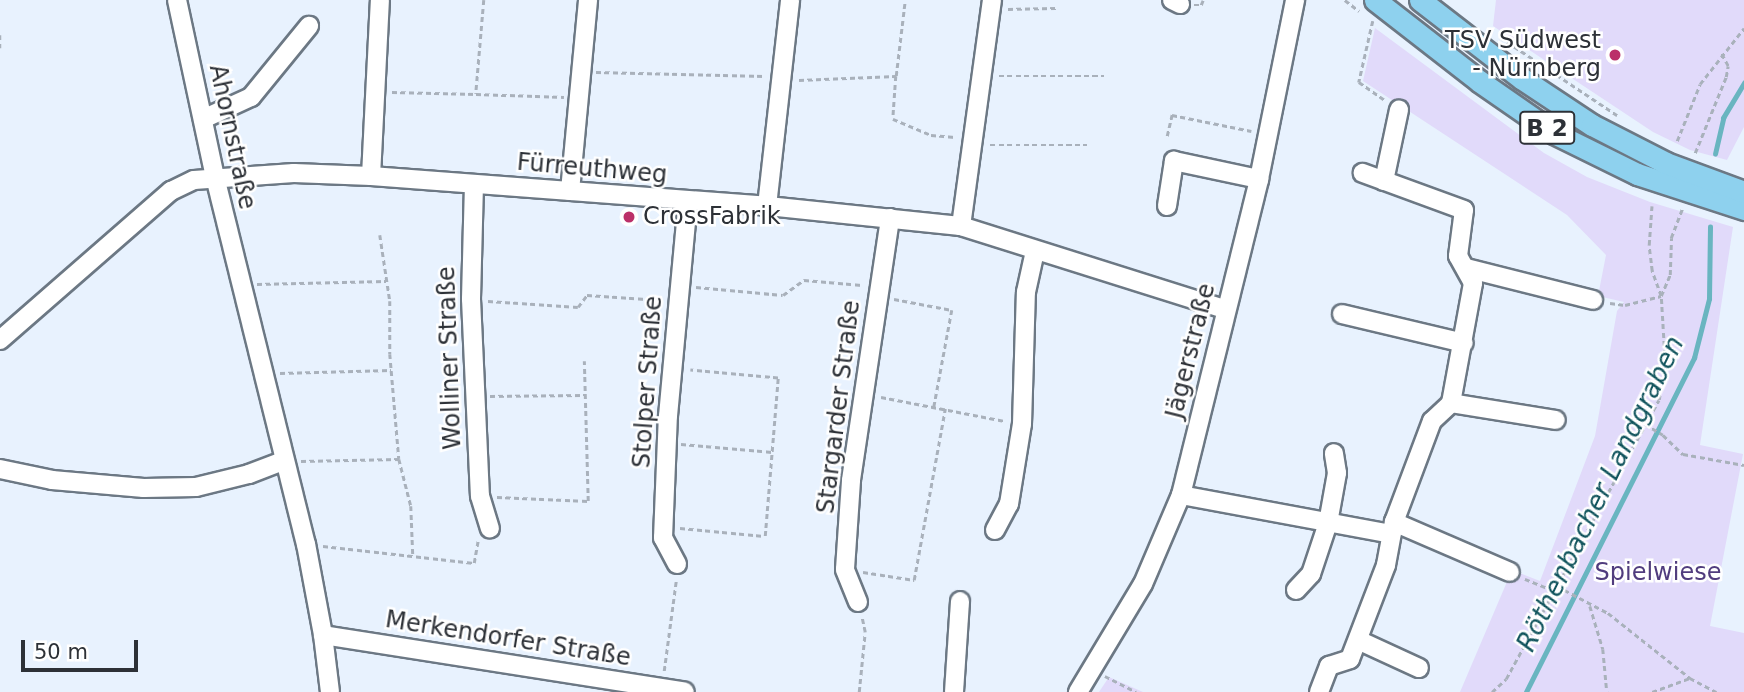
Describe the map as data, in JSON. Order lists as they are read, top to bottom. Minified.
{"streets":{"main road":["B 2"],"street":["Ahornstraße","Fürreuthweg","Jägerstraße","Wolliner Straße","Stolper Straße","Stargarder Straße","Merkendorfer Straße"]},"crossings":[["Ahornstraße","Fürreuthweg"],["Ahornstraße","Merkendorfer Straße"],["Fürreuthweg","Jägerstraße"],["Fürreuthweg","Wolliner Straße"],["Fürreuthweg","Stolper Straße"],["Fürreuthweg","Stargarder Straße"]],"water":["Röthenbacher Landgraben"],"parks":["Spielwiese"],"places":["TSV Südwest - Nürnberg","CrossFabrik"],"scale_bar":"50 m"}
